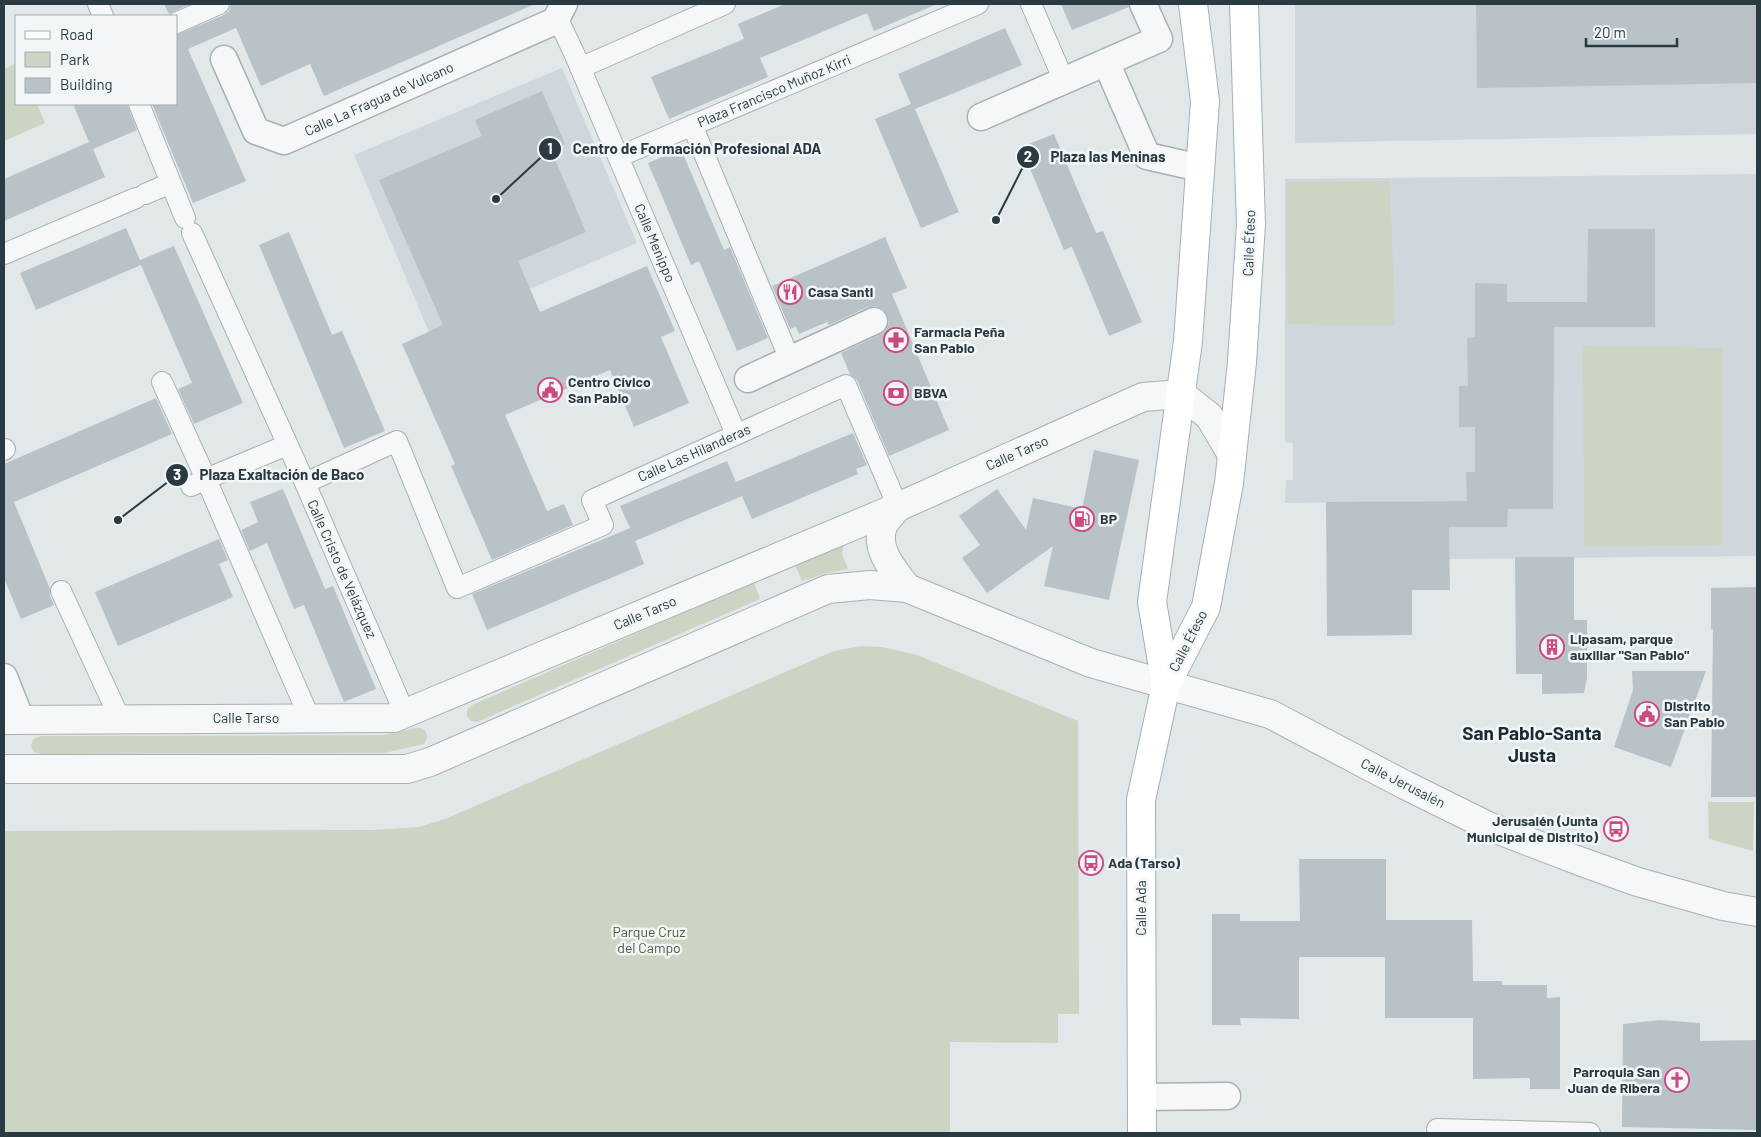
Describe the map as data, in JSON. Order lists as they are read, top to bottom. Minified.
{"streets":{"main road":["Calle Éfeso","Calle Ada"],"street":["Plaza Francisco Muñoz Kirri","Calle La Fragua de Vulcano","Calle Menippo","Calle Las Hilanderas","Calle Tarso","Calle Cristo de Velázquez","Calle Jerusalén"]},"crossings":[["Calle La Fragua de Vulcano","Calle Menippo"],["Calle Menippo","Calle Las Hilanderas"],["Calle Éfeso","Calle Tarso"],["Calle Éfeso","Calle Jerusalén"],["Calle Éfeso","Calle Ada"],["Calle Las Hilanderas","Calle Tarso"],["Calle Las Hilanderas","Calle Cristo de Velázquez"],["Calle Tarso","Calle Cristo de Velázquez"],["Calle Jerusalén","Calle Ada"]],"districts":["San Pablo-Santa Justa"],"parks":["Parque Cruz del Campo"],"places":{"other":["Centro de Formación Profesional ADA","Plaza las Meninas","Plaza Exaltación de Baco"],"restaurant":["Casa Santi"],"pharmacy":["Farmacia Peña San Pablo"],"public building":["Centro Cívico San Pablo","Distrito San Pablo"],"bank":["BBVA"],"fuel station":["BP"],"building":["Lipasam, parque auxiliar \"San Pablo\""],"bus stop":["Jerusalén (Junta Municipal de Distrito)","Ada (Tarso)"],"church":["Parroquia San Juan de Ribera"]},"legend":["Road","Park","Building"],"scale_bar":"20 m"}
